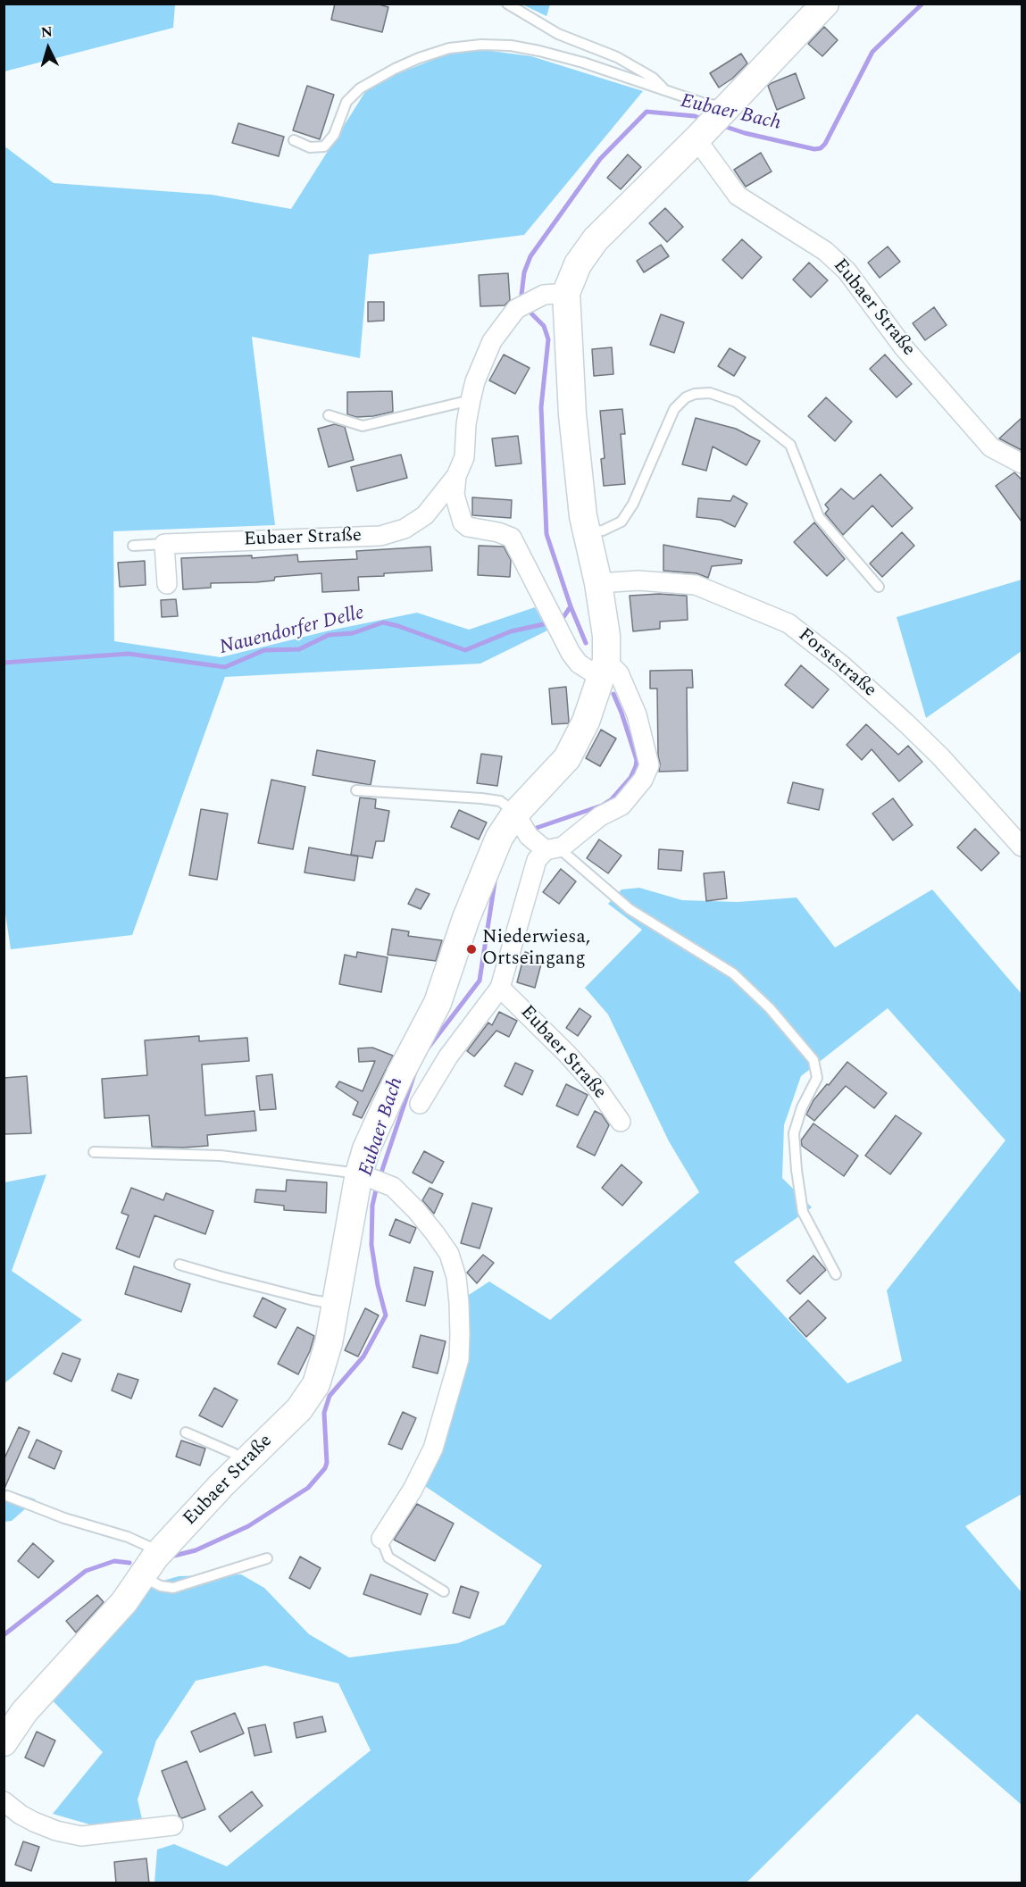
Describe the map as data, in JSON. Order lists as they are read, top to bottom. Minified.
{"streets":{"street":["Eubaer Straße","Forststraße"]},"crossings":[["Eubaer Straße","Forststraße"]],"water":["Eubaer Bach","Nauendorfer Delle"],"places":["Niederwiesa, Ortseingang"],"north":"top"}
